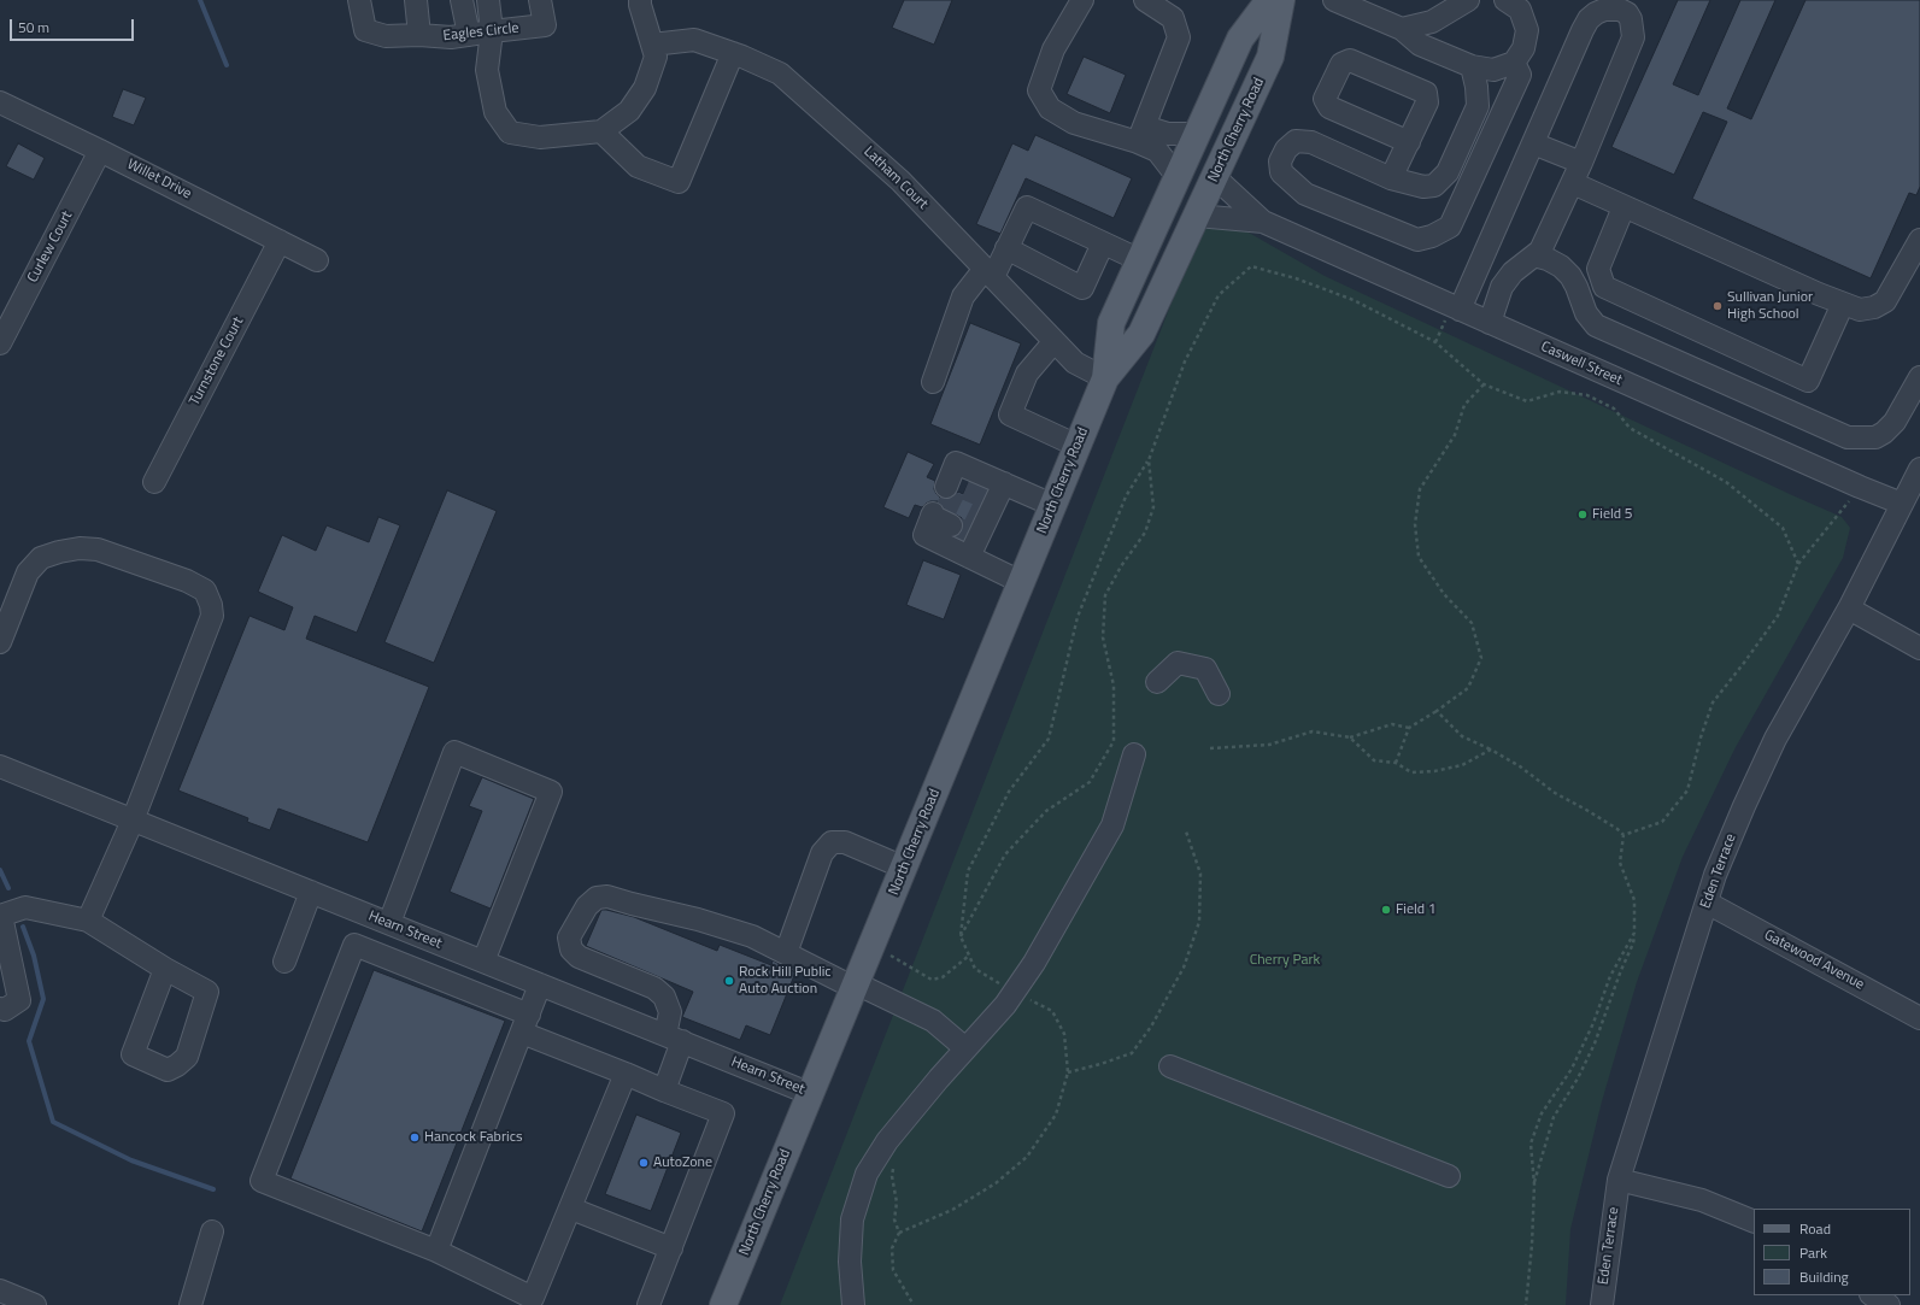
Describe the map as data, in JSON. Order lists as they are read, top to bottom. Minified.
{"streets":{"main road":["North Cherry Road"],"street":["Eagles Circle","Latham Court","Willet Drive","Curlew Court","Turnstone Court","Caswell Street","Eden Terrace","Hearn Street","Gatewood Avenue"]},"crossings":[["North Cherry Road","Latham Court"],["North Cherry Road","Caswell Street"],["North Cherry Road","Hearn Street"],["Willet Drive","Curlew Court"],["Willet Drive","Turnstone Court"],["Caswell Street","Eden Terrace"],["Eden Terrace","Gatewood Avenue"]],"parks":["Cherry Park"],"places":["Sullivan Junior High School","Field 5","Field 1","Rock Hill Public Auto Auction","Hancock Fabrics","AutoZone"],"legend":["Road","Park","Building"],"scale_bar":"50 m"}
